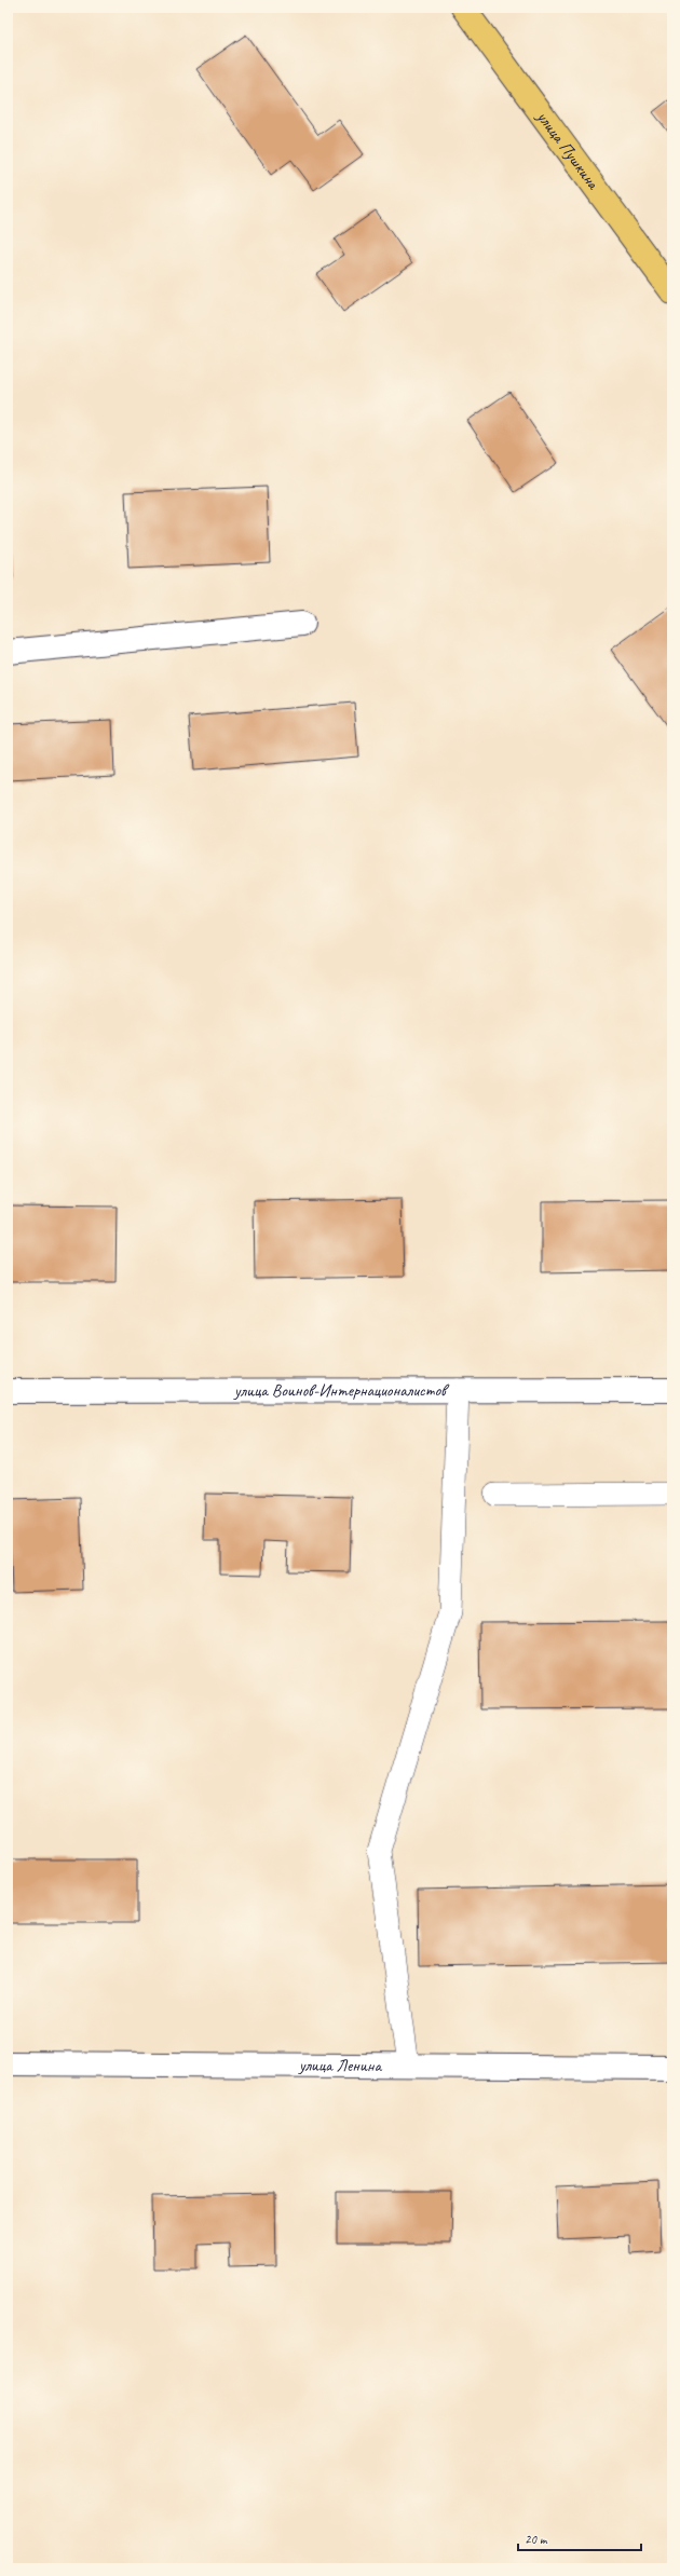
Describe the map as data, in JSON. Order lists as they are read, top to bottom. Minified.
{"streets":{"main road":["улица Пушкина"],"street":["улица Воинов-Интернационалистов","улица Ленина"]},"scale_bar":"20 m"}
